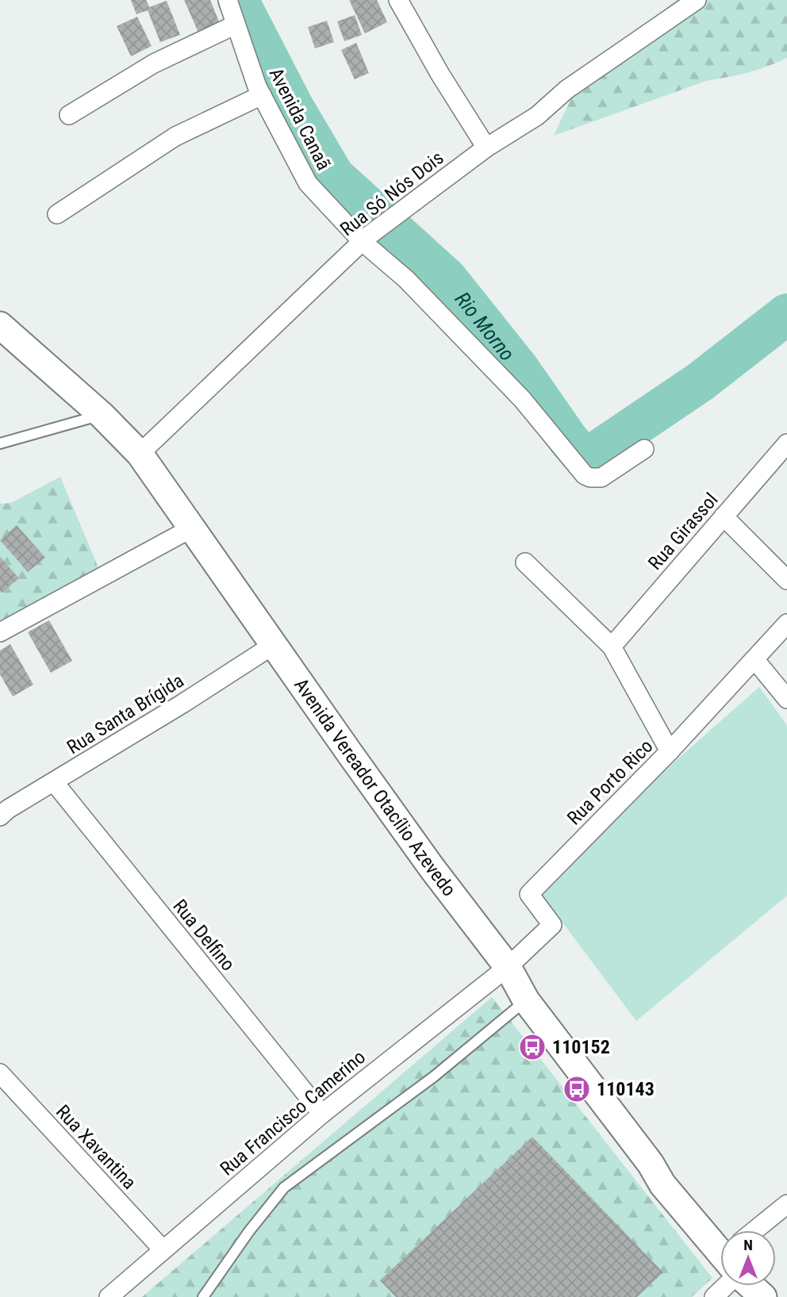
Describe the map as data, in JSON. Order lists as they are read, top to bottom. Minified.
{"streets":{"main road":["Avenida Vereador Otacílio Azevedo"],"street":["Avenida Canaã","Rua Só Nós Dois","Rua Girassol","Rua Santa Brígida","Rua Porto Rico","Rua Delfino","Rua Francisco Camerino","Rua Xavantina"]},"crossings":[["Avenida Canaã","Rua Só Nós Dois"],["Rua Só Nós Dois","Avenida Vereador Otacílio Azevedo"],["Rua Santa Brígida","Avenida Vereador Otacílio Azevedo"],["Rua Santa Brígida","Rua Delfino"],["Rua Porto Rico","Avenida Vereador Otacílio Azevedo"],["Rua Porto Rico","Rua Francisco Camerino"],["Avenida Vereador Otacílio Azevedo","Rua Francisco Camerino"],["Rua Delfino","Rua Francisco Camerino"],["Rua Francisco Camerino","Rua Xavantina"]],"water":["Rio Morno"],"places":{"bus stop":["110152","110143"]},"north":"top"}
